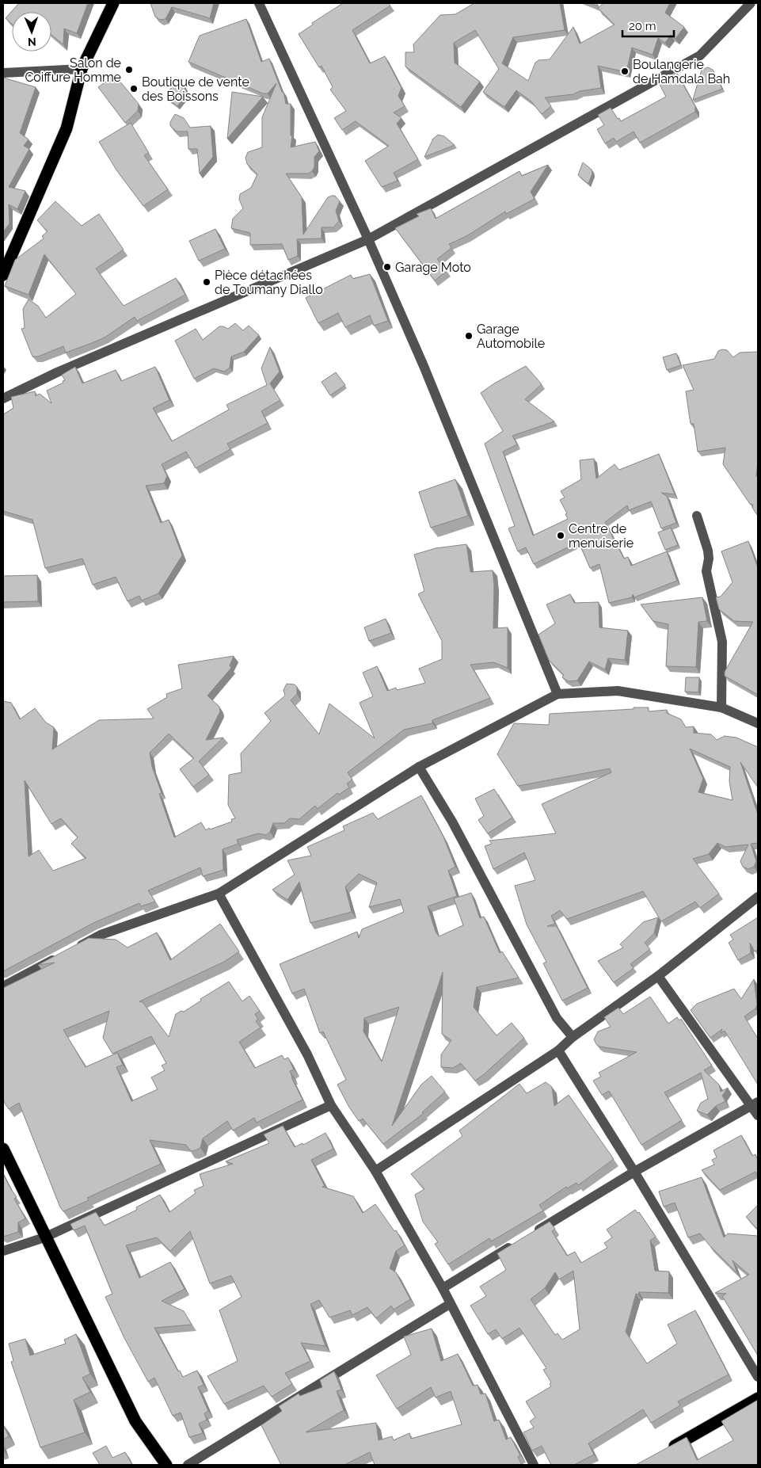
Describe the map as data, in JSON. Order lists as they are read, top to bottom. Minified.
{"places":["Salon de Coiffure Homme","Boulangerie de Hamdala Bah","Boutique de vente des Boissons","Garage Moto","Pièce détachées de Toumany Diallo","Garage Automobile","Centre de menuiserie"],"scale_bar":"20 m","north":"bottom"}
